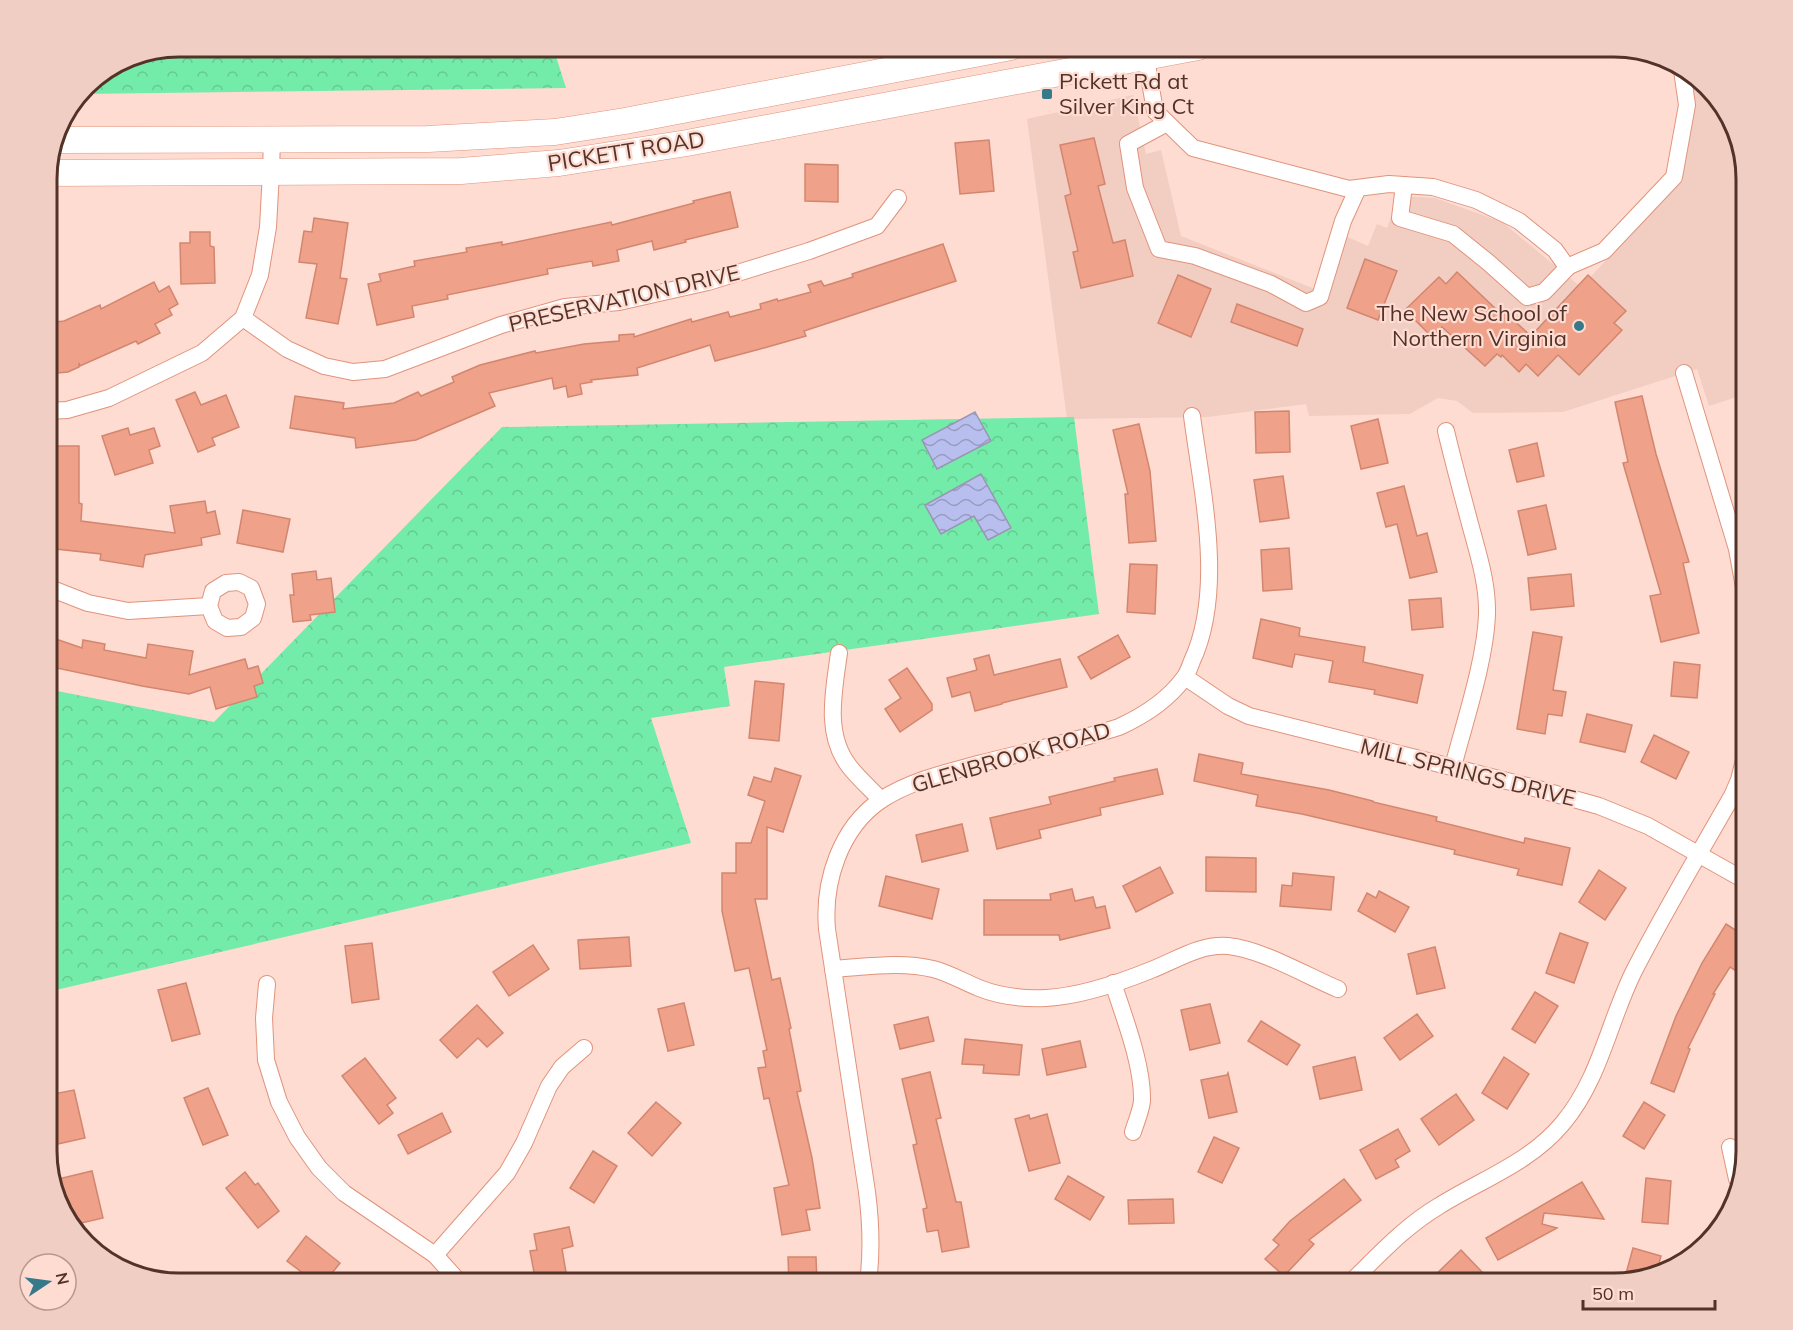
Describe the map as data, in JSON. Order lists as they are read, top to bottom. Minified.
{"streets":{"main road":["PICKETT ROAD"],"street":["PRESERVATION DRIVE","GLENBROOK ROAD","MILL SPRINGS DRIVE"]},"crossings":[["GLENBROOK ROAD","MILL SPRINGS DRIVE"]],"places":{"transit":["Pickett Rd at Silver King Ct"],"other":["The New School of Northern Virginia"]},"scale_bar":"50 m","north":"right"}
